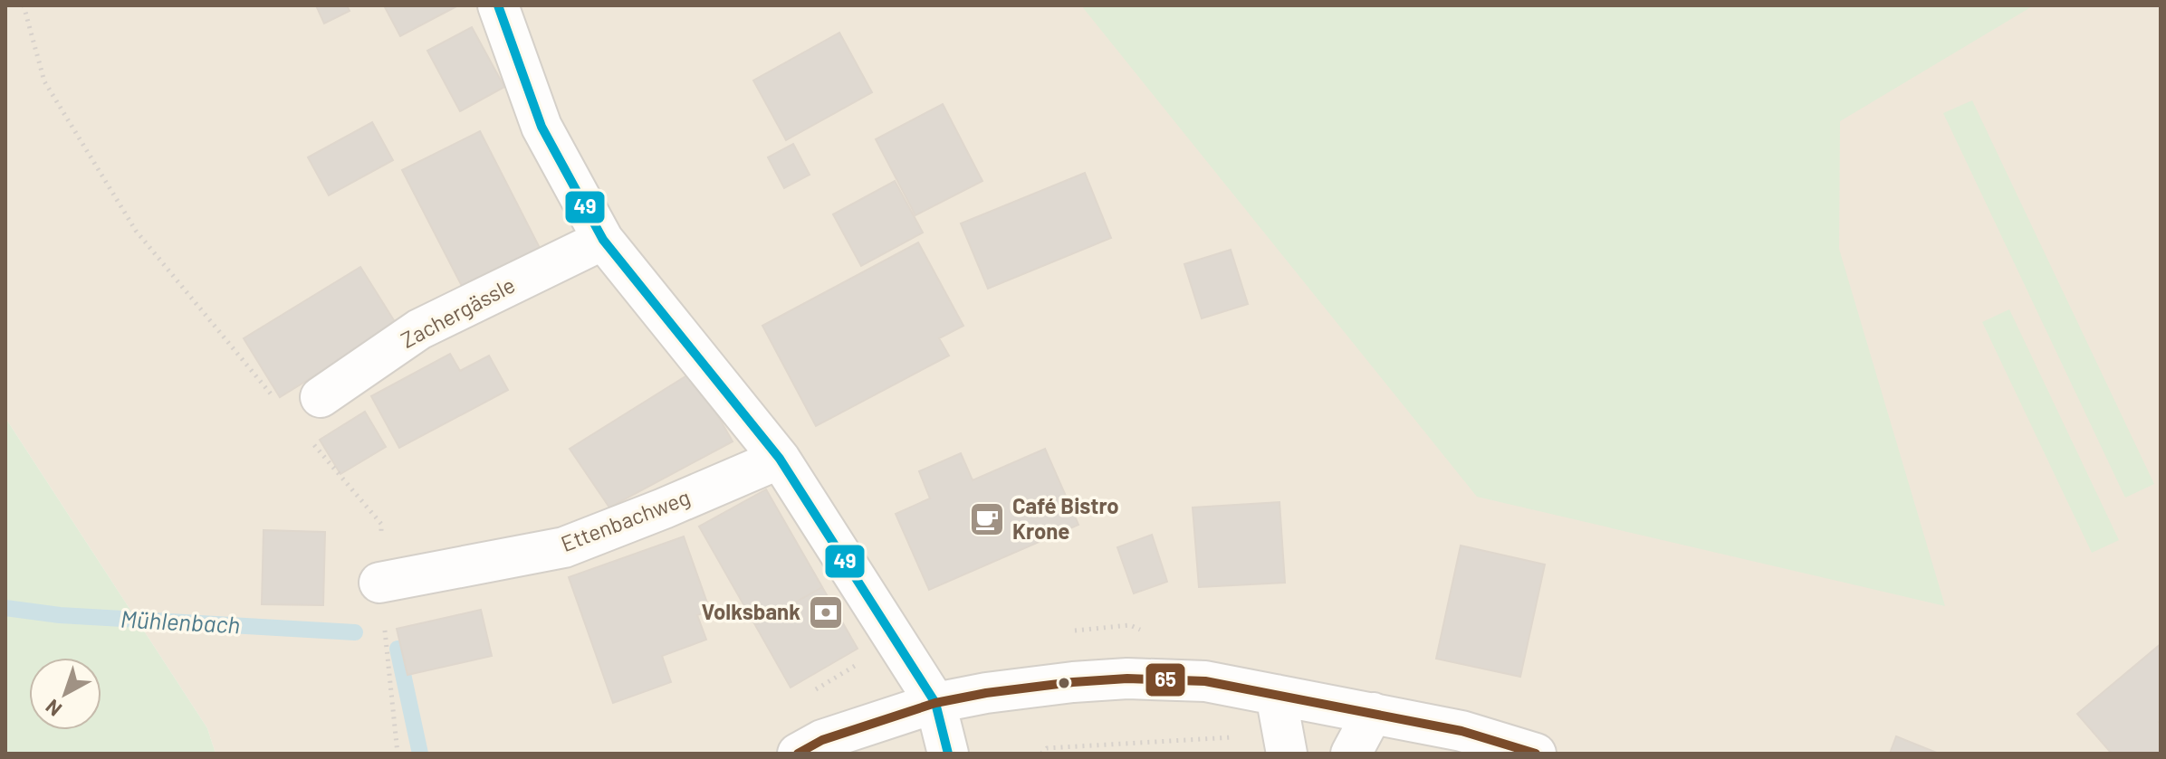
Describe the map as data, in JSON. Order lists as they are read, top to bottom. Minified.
{"streets":{"street":["Zachergässle","Ettenbachweg"]},"water":["Mühlenbach"],"places":{"cafe":["Café Bistro Krone"],"bank":["Volksbank"]},"lines":["transit line 49","transit line 65"],"north":"bottom left"}
